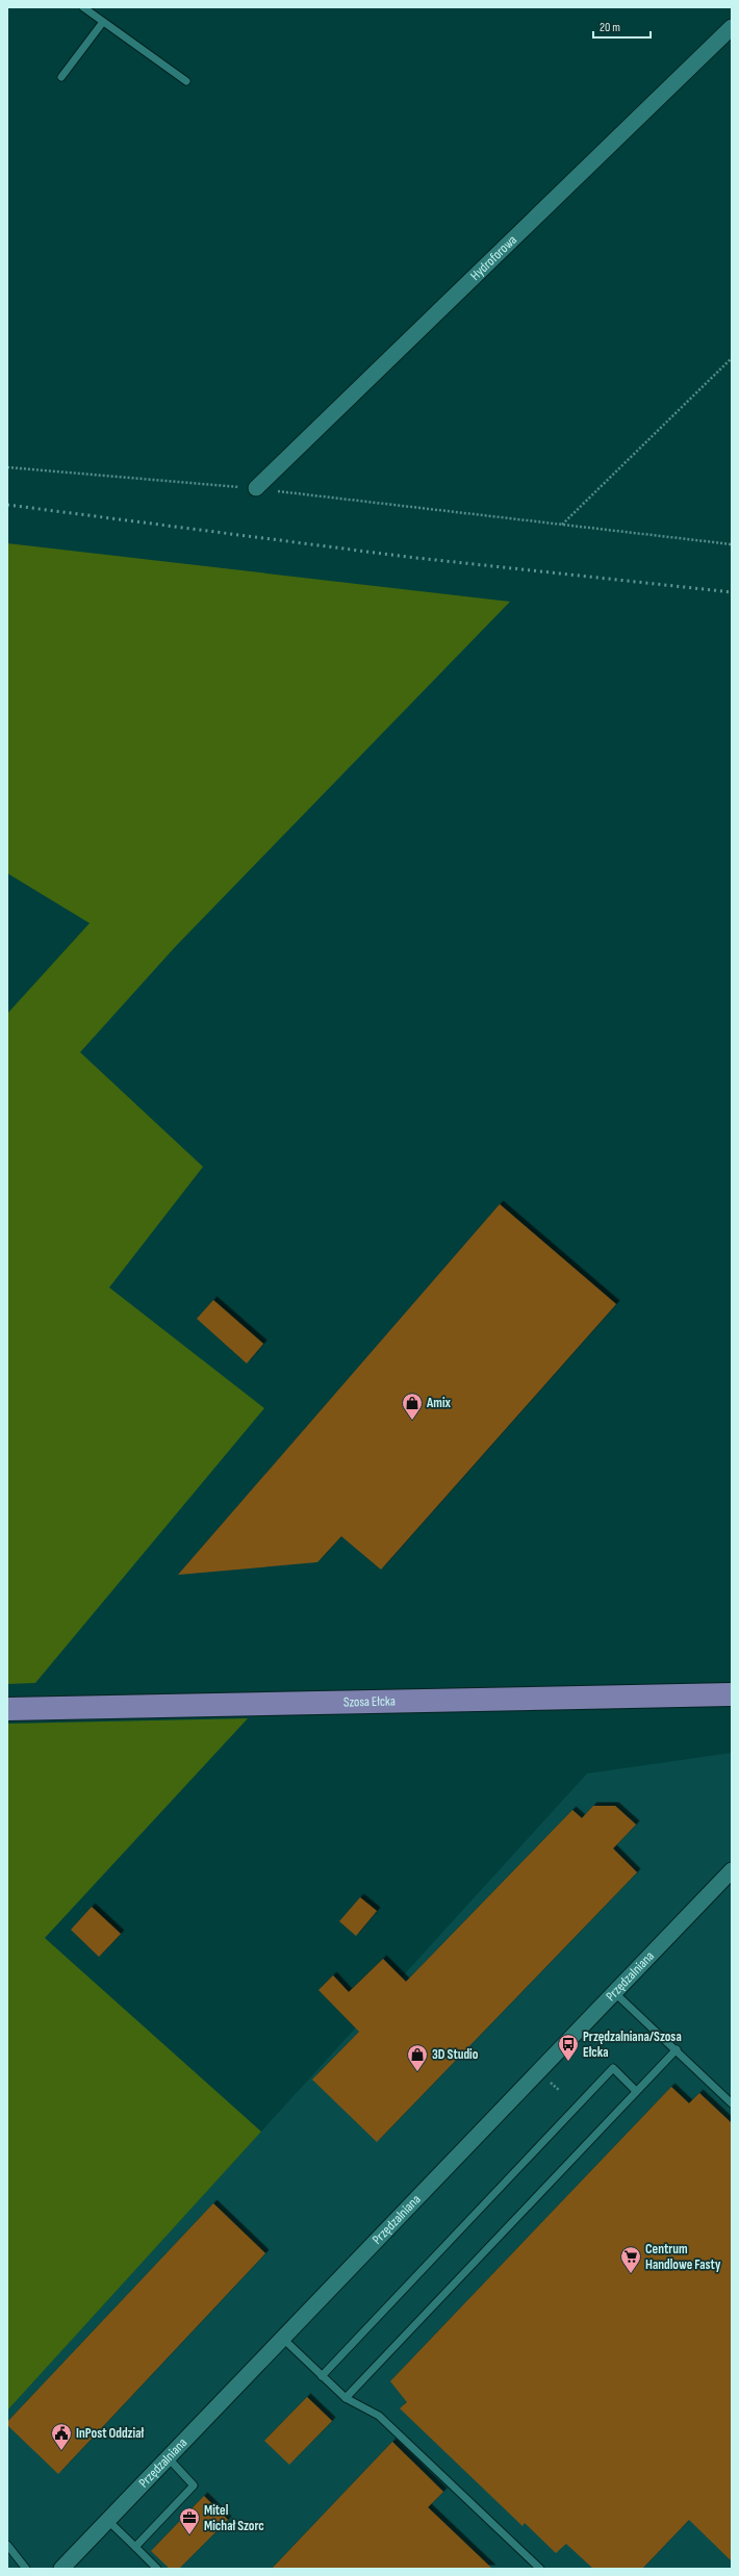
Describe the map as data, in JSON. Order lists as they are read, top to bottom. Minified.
{"streets":{"main road":["Szosa Ełcka"],"street":["Hydroforowa","Przędzalniana"]},"places":{"shop":["Amix","3D Studio"],"bus stop":["Przędzalniana/Szosa Ełcka"],"supermarket":["Centrum Handlowe Fasty"],"public building":["InPost Oddział"],"office":["Mitel Michał Szorc"]},"scale_bar":"20 m"}
